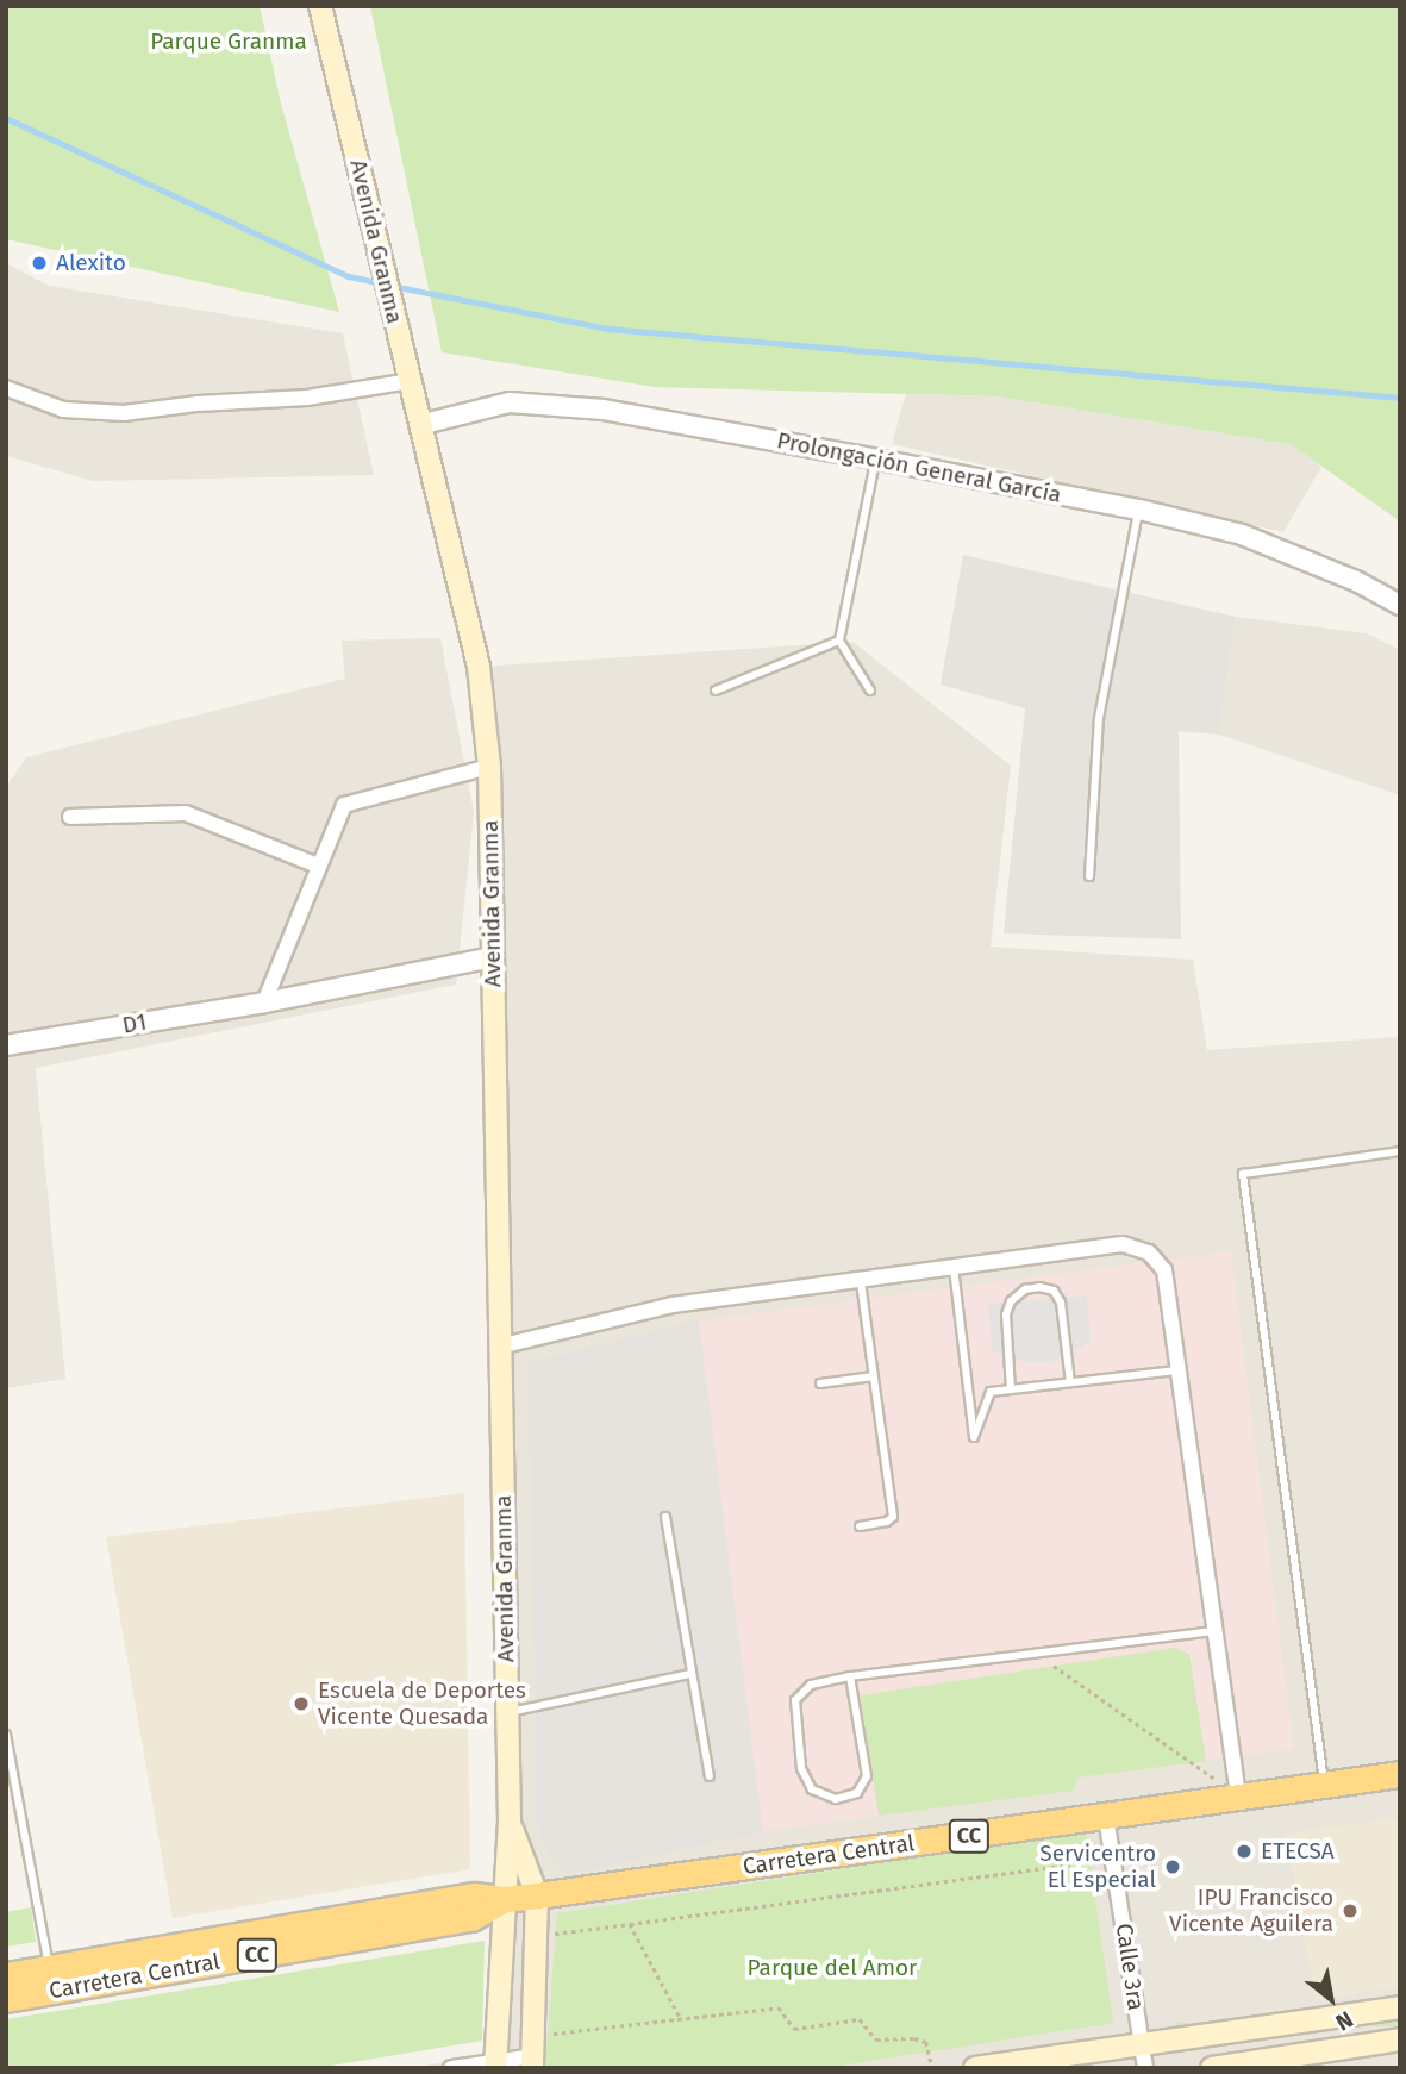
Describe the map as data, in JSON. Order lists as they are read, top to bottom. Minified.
{"streets":{"highway":["CC","Carretera Central"],"main road":["Avenida Granma"],"street":["Prolongación General García","D1","Calle 3ra"]},"crossings":[["Avenida Granma","Prolongación General García"],["Avenida Granma","D1"],["Avenida Granma","Carretera Central"],["Carretera Central","Calle 3ra"]],"parks":["Parque Granma","Parque del Amor"],"places":["Alexito","Escuela de Deportes Vicente Quesada","ETECSA","Servicentro El Especial","IPU Francisco Vicente Aguilera"],"north":"bottom right"}
